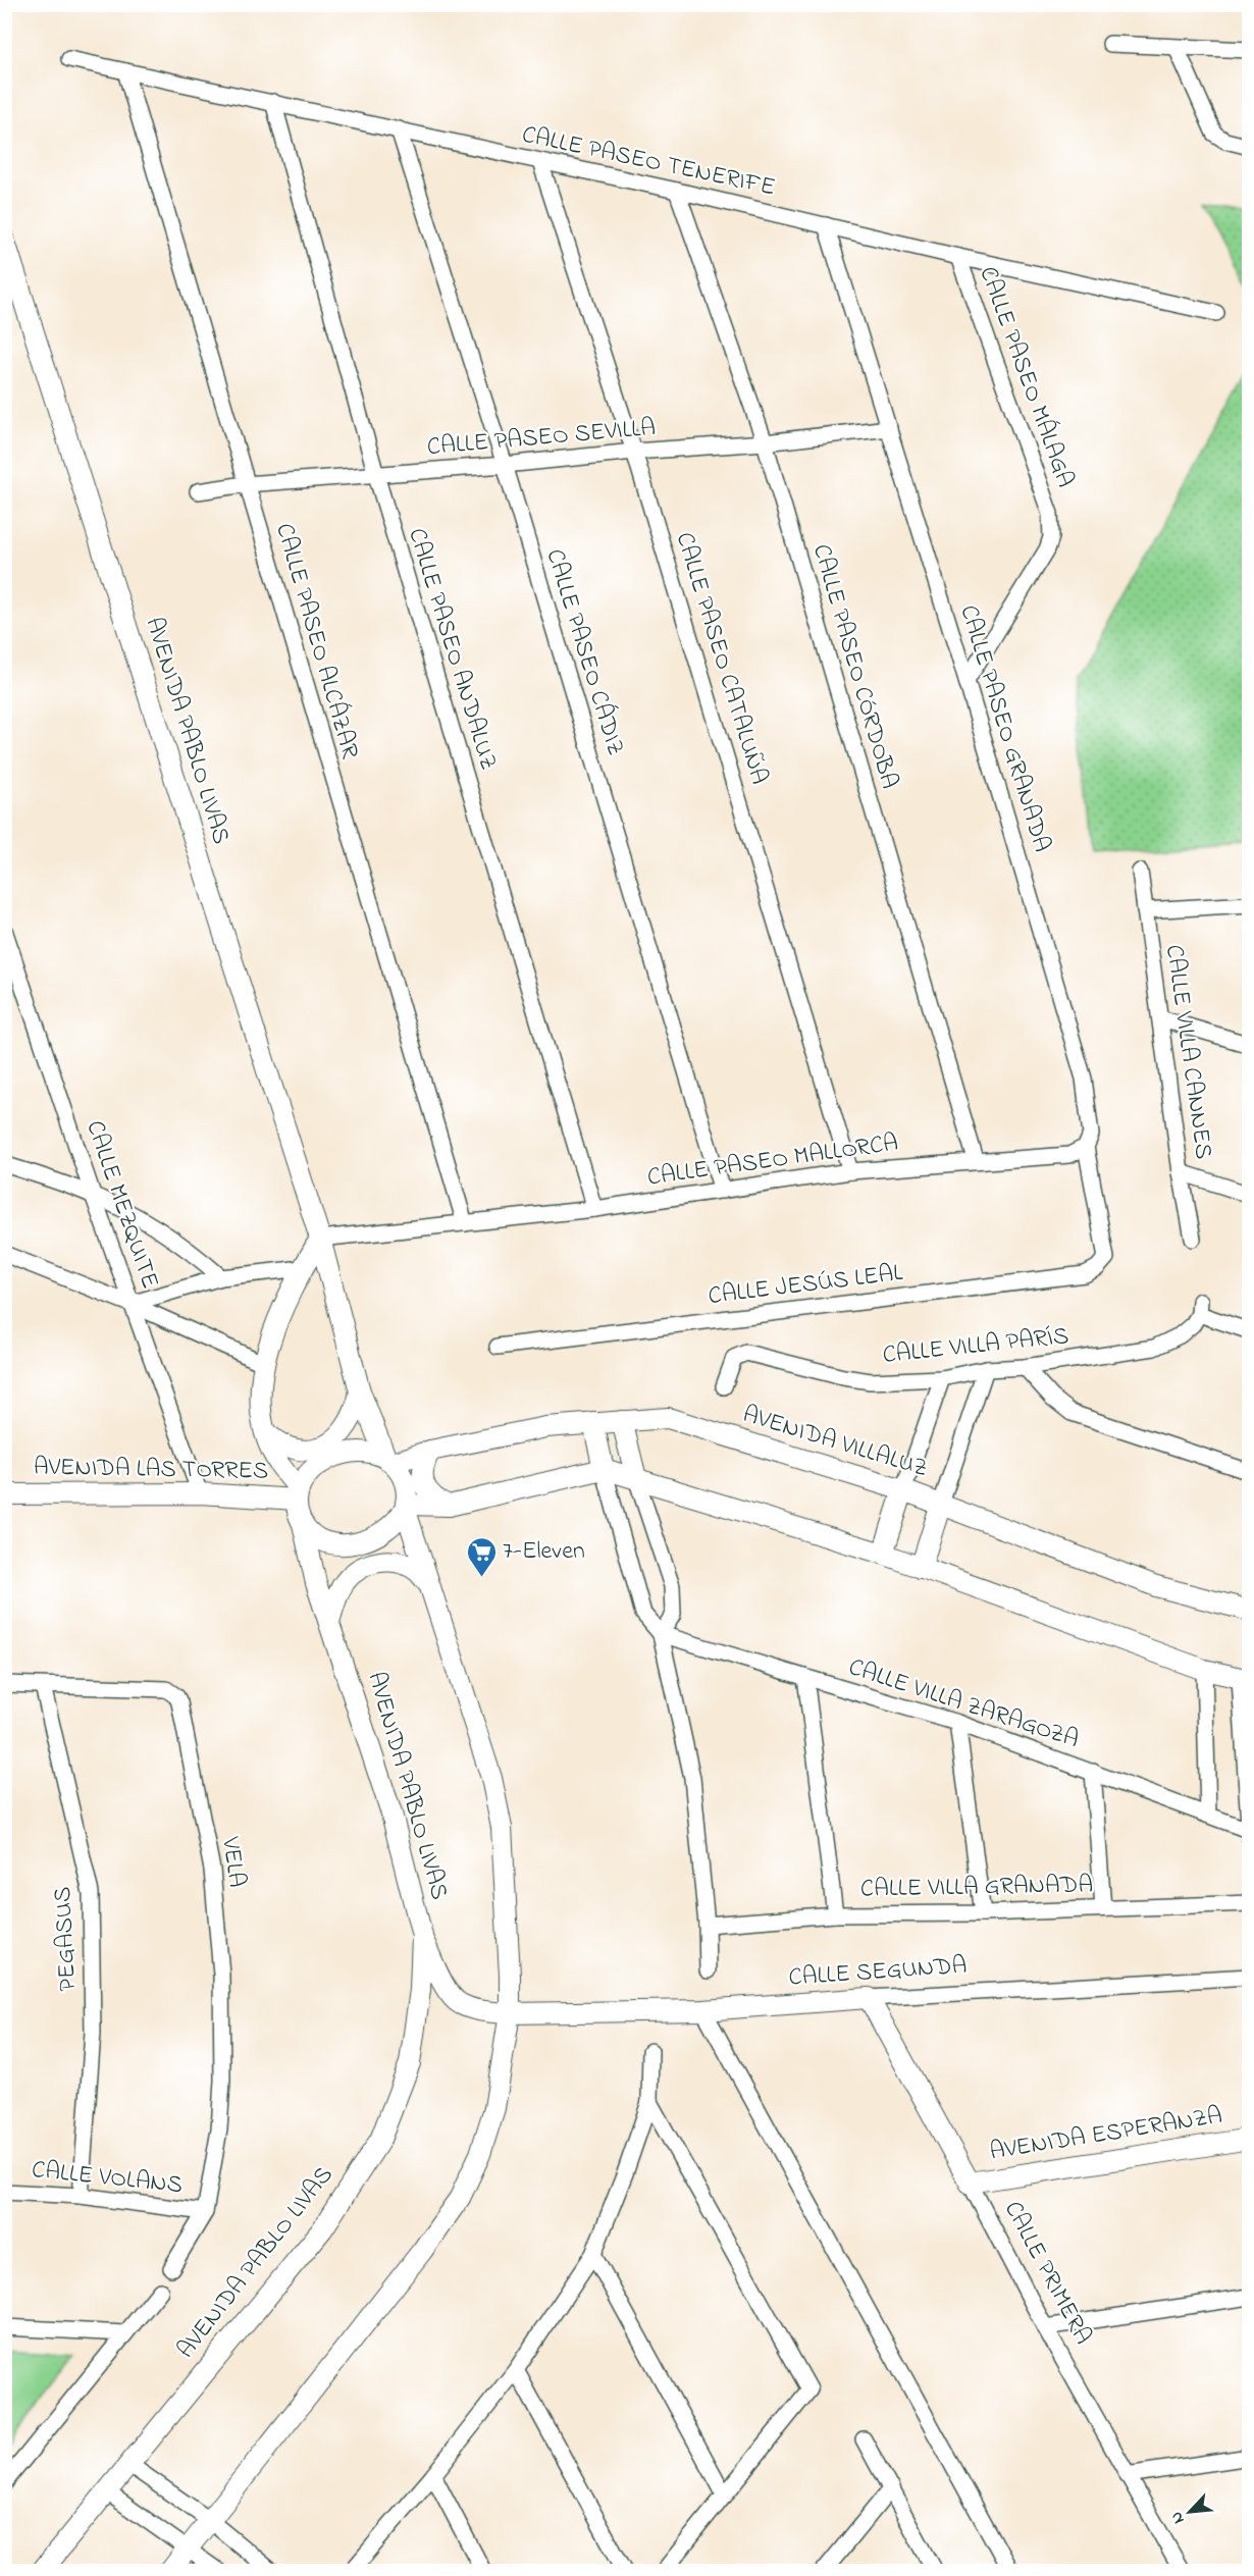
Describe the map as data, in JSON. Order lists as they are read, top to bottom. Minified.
{"streets":{"street":["CALLE PASEO TENERIFE","CALLE PASEO MÁLAGA","CALLE PASEO SEVILLA","CALLE PASEO ALCÁZAR","CALLE PASEO ANDALUZ","CALLE PASEO CÁDIZ","CALLE PASEO CATALUÑA","CALLE PASEO CÓRDOBA","CALLE PASEO GRANADA","AVENIDA PABLO LIVAS","CALLE VILLA CANNES","CALLE PASEO MALLORCA","CALLE MEZQUITE","CALLE JESÚS LEAL","CALLE VILLA PARÍS","AVENIDA VILLALUZ","AVENIDA LAS TORRES","CALLE VILLA ZARAGOZA","VELA","CALLE VILLA GRANADA","PEGASUS","CALLE SEGUNDA","AVENIDA ESPERANZA","CALLE VOLANS","CALLE PRIMERA"]},"crossings":[["CALLE PASEO TENERIFE","CALLE PASEO MÁLAGA"],["CALLE PASEO TENERIFE","CALLE PASEO ALCÁZAR"],["CALLE PASEO TENERIFE","CALLE PASEO ANDALUZ"],["CALLE PASEO TENERIFE","CALLE PASEO CÁDIZ"],["CALLE PASEO TENERIFE","CALLE PASEO CATALUÑA"],["CALLE PASEO TENERIFE","CALLE PASEO CÓRDOBA"],["CALLE PASEO TENERIFE","CALLE PASEO GRANADA"],["CALLE PASEO MÁLAGA","CALLE PASEO GRANADA"],["CALLE PASEO SEVILLA","CALLE PASEO ALCÁZAR"],["CALLE PASEO SEVILLA","CALLE PASEO ANDALUZ"],["CALLE PASEO SEVILLA","CALLE PASEO CÁDIZ"],["CALLE PASEO SEVILLA","CALLE PASEO CATALUÑA"],["CALLE PASEO SEVILLA","CALLE PASEO CÓRDOBA"],["CALLE PASEO SEVILLA","CALLE PASEO GRANADA"],["CALLE PASEO ALCÁZAR","CALLE PASEO MALLORCA"],["CALLE PASEO ANDALUZ","CALLE PASEO MALLORCA"],["CALLE PASEO CÁDIZ","CALLE PASEO MALLORCA"],["CALLE PASEO CATALUÑA","CALLE PASEO MALLORCA"],["CALLE PASEO CÓRDOBA","CALLE PASEO MALLORCA"],["CALLE PASEO GRANADA","CALLE PASEO MALLORCA"],["CALLE PASEO GRANADA","CALLE JESÚS LEAL"],["AVENIDA PABLO LIVAS","CALLE PASEO MALLORCA"],["AVENIDA PABLO LIVAS","AVENIDA VILLALUZ"],["AVENIDA PABLO LIVAS","AVENIDA LAS TORRES"],["AVENIDA PABLO LIVAS","CALLE SEGUNDA"],["CALLE MEZQUITE","AVENIDA LAS TORRES"],["AVENIDA VILLALUZ","AVENIDA LAS TORRES"],["VELA","PEGASUS"],["VELA","CALLE VOLANS"],["PEGASUS","CALLE VOLANS"],["CALLE SEGUNDA","CALLE PRIMERA"],["AVENIDA ESPERANZA","CALLE PRIMERA"]],"places":{"supermarket":["7-Eleven"]},"north":"bottom left"}
